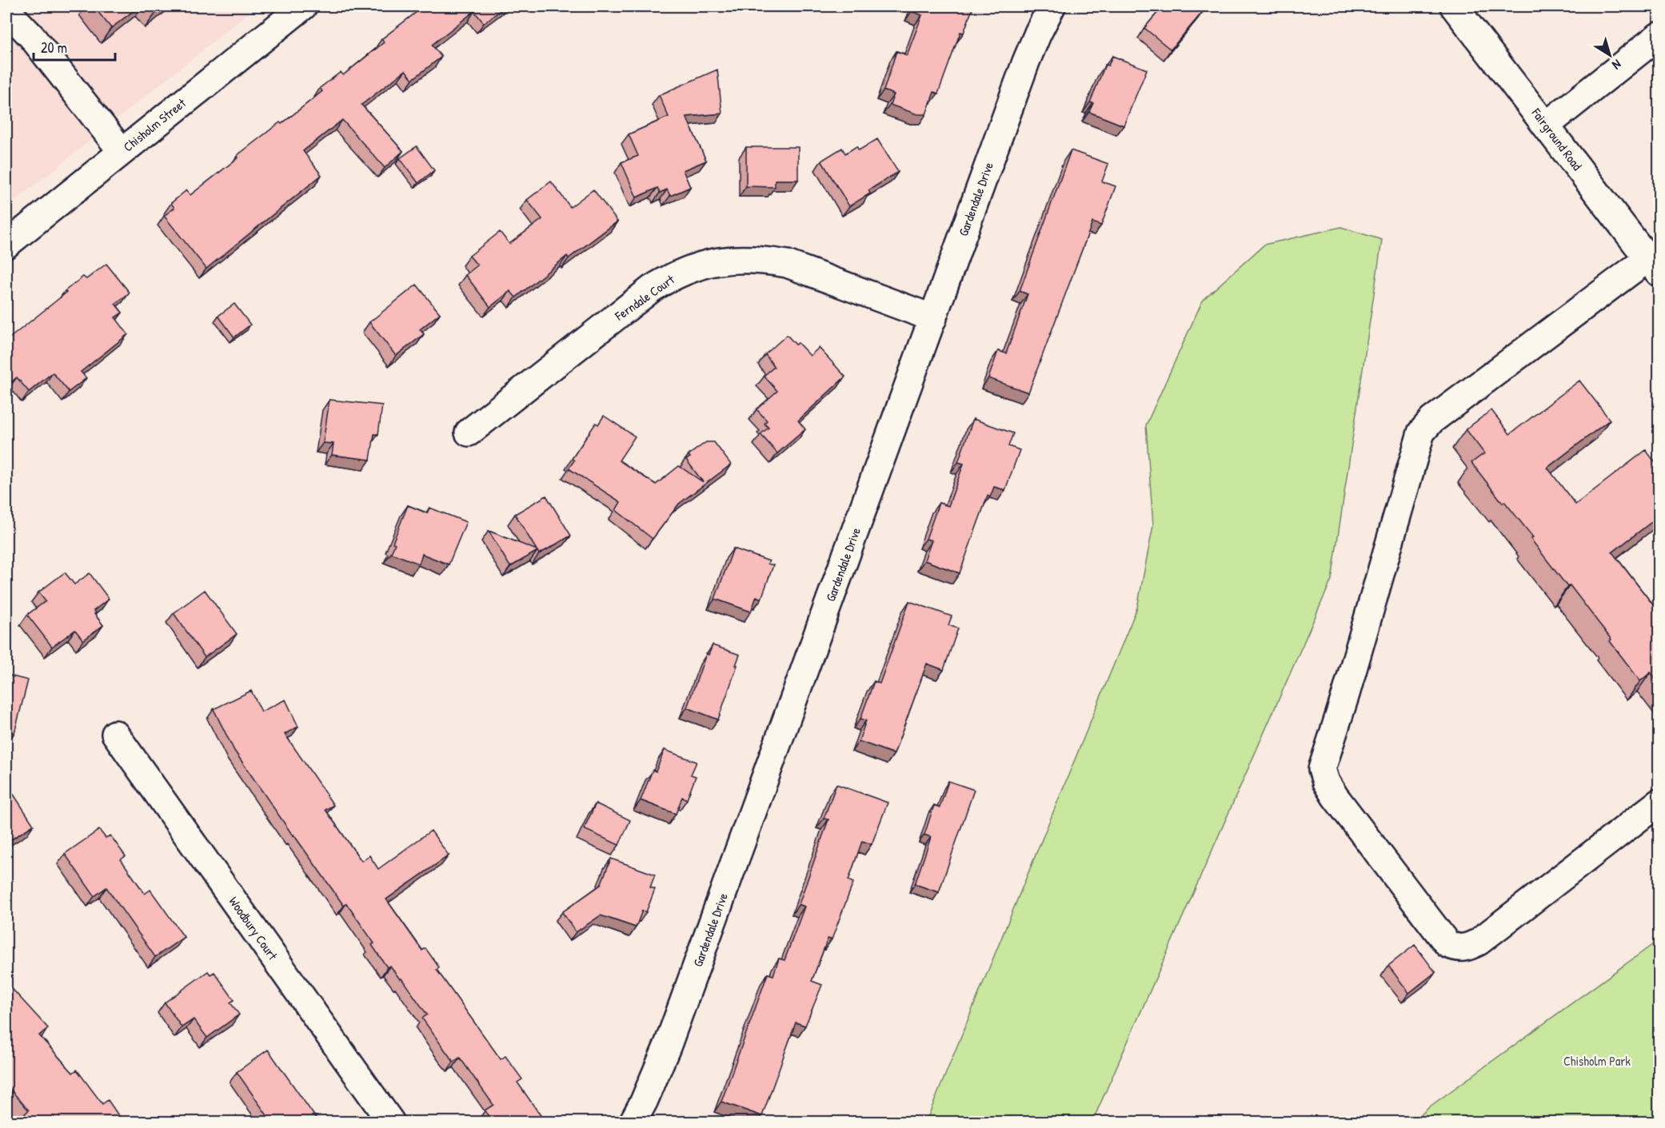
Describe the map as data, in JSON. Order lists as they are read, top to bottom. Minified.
{"streets":{"street":["Chisholm Street","Fairground Road","Gardendale Drive","Ferndale Court","Woodbury Court"]},"crossings":[["Gardendale Drive","Ferndale Court"]],"parks":["Chisholm Park"],"scale_bar":"20 m","north":"bottom right"}
